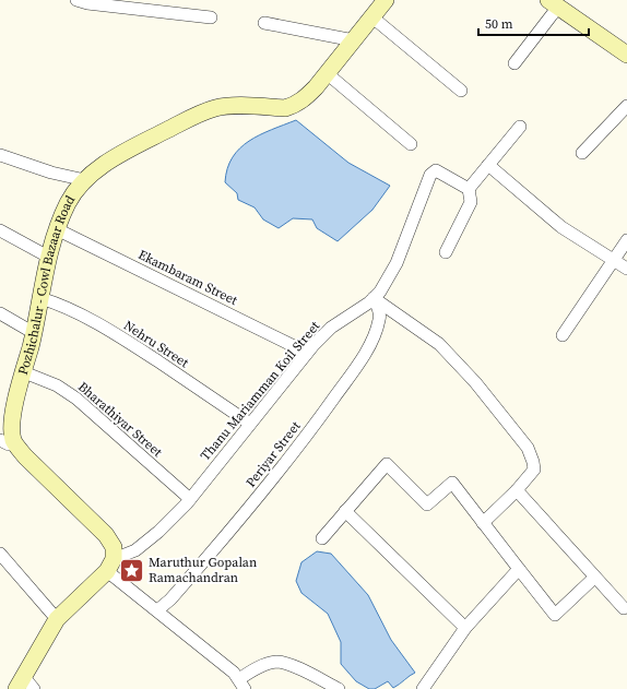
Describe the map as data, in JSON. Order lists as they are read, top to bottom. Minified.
{"streets":{"street":["Ekambaram Street","Pozhichalur - Cowl Bazaar Road","Nehru Street","Thanu Mariamman Koil Street","Bharathiyar Street","Periyar Street"]},"crossings":[["Ekambaram Street","Pozhichalur - Cowl Bazaar Road"],["Ekambaram Street","Thanu Mariamman Koil Street"],["Pozhichalur - Cowl Bazaar Road","Nehru Street"],["Pozhichalur - Cowl Bazaar Road","Thanu Mariamman Koil Street"],["Pozhichalur - Cowl Bazaar Road","Bharathiyar Street"],["Nehru Street","Thanu Mariamman Koil Street"],["Thanu Mariamman Koil Street","Bharathiyar Street"],["Thanu Mariamman Koil Street","Periyar Street"]],"places":{"place":["Maruthur Gopalan Ramachandran"]},"scale_bar":"50 m"}
